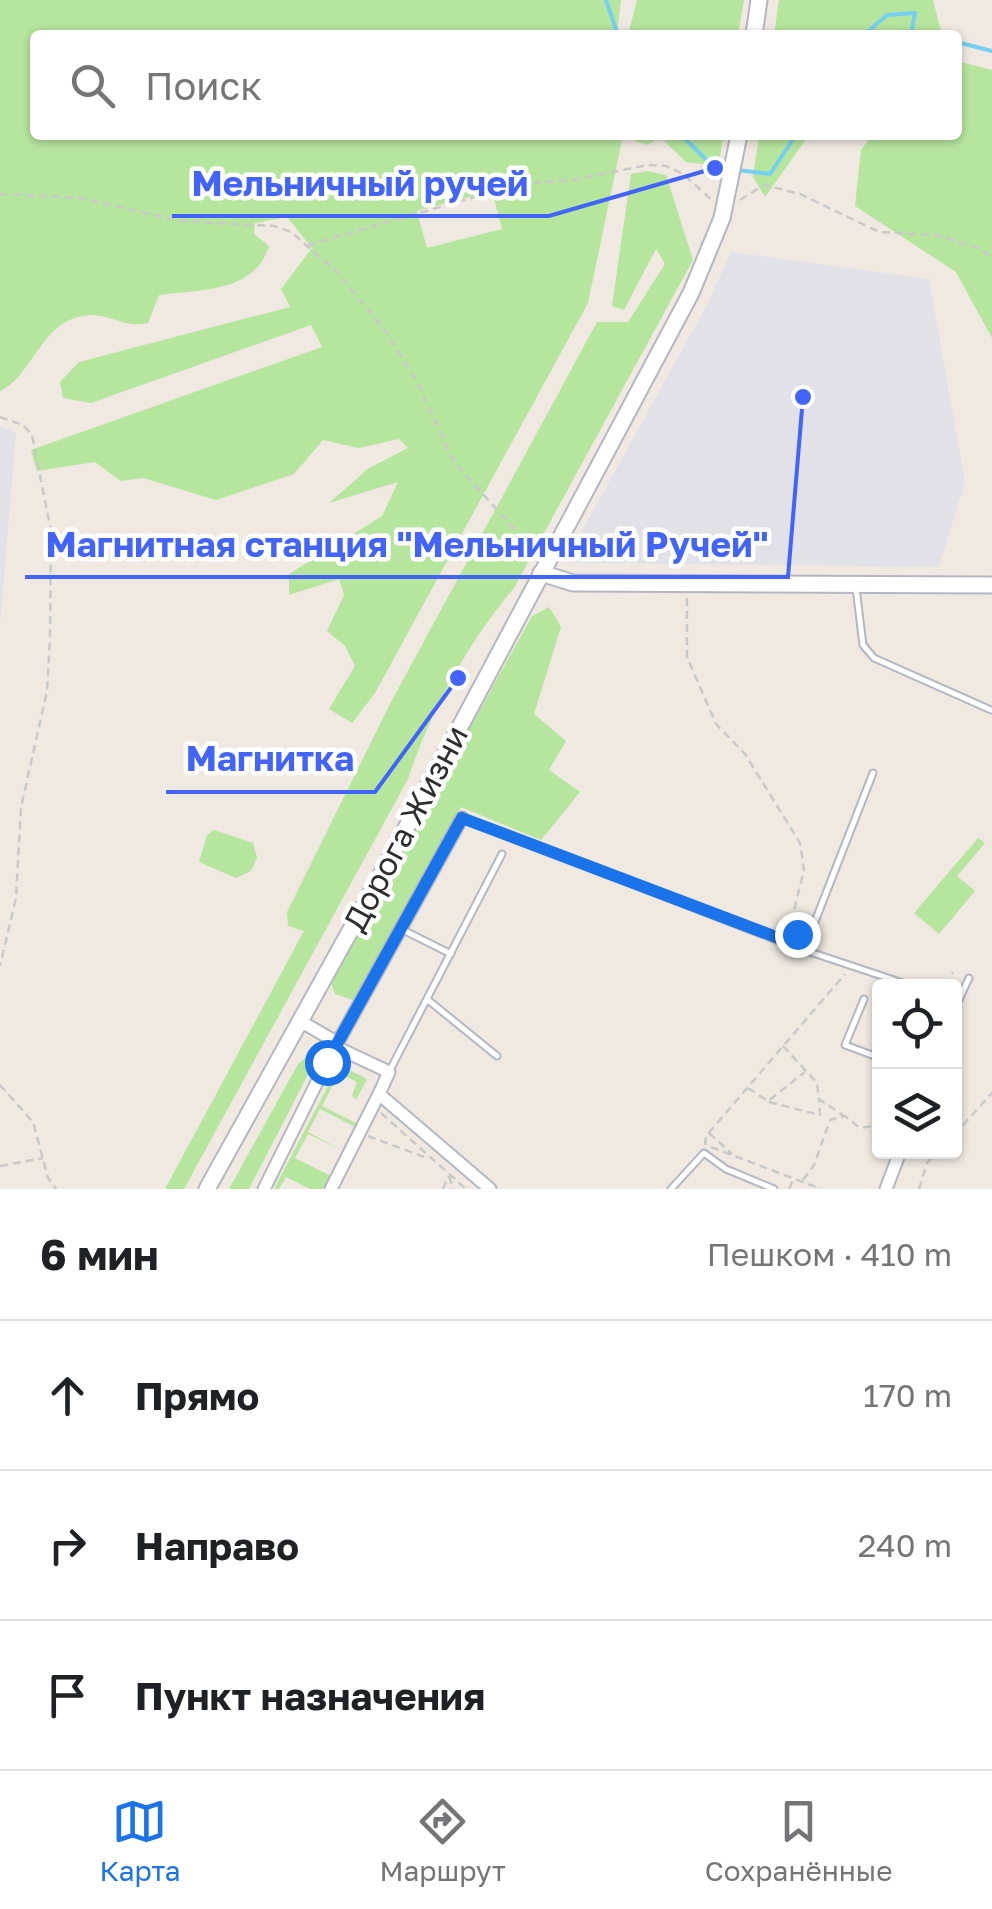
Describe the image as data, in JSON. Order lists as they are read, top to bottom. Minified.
{"streets":{"main road":["Дорога Жизни"]},"places":["Мельничный ручей","Магнитная станция \"Мельничный Ручей\"","Магнитка"],"page":{"search":"Поиск","heading":["6 мин","Пешком · 410 m"],"list":[["Прямо","170 m"],["Направо","240 m"],"Пункт назначения"],"nav":["Карта","Маршрут","Сохранённые"]}}
